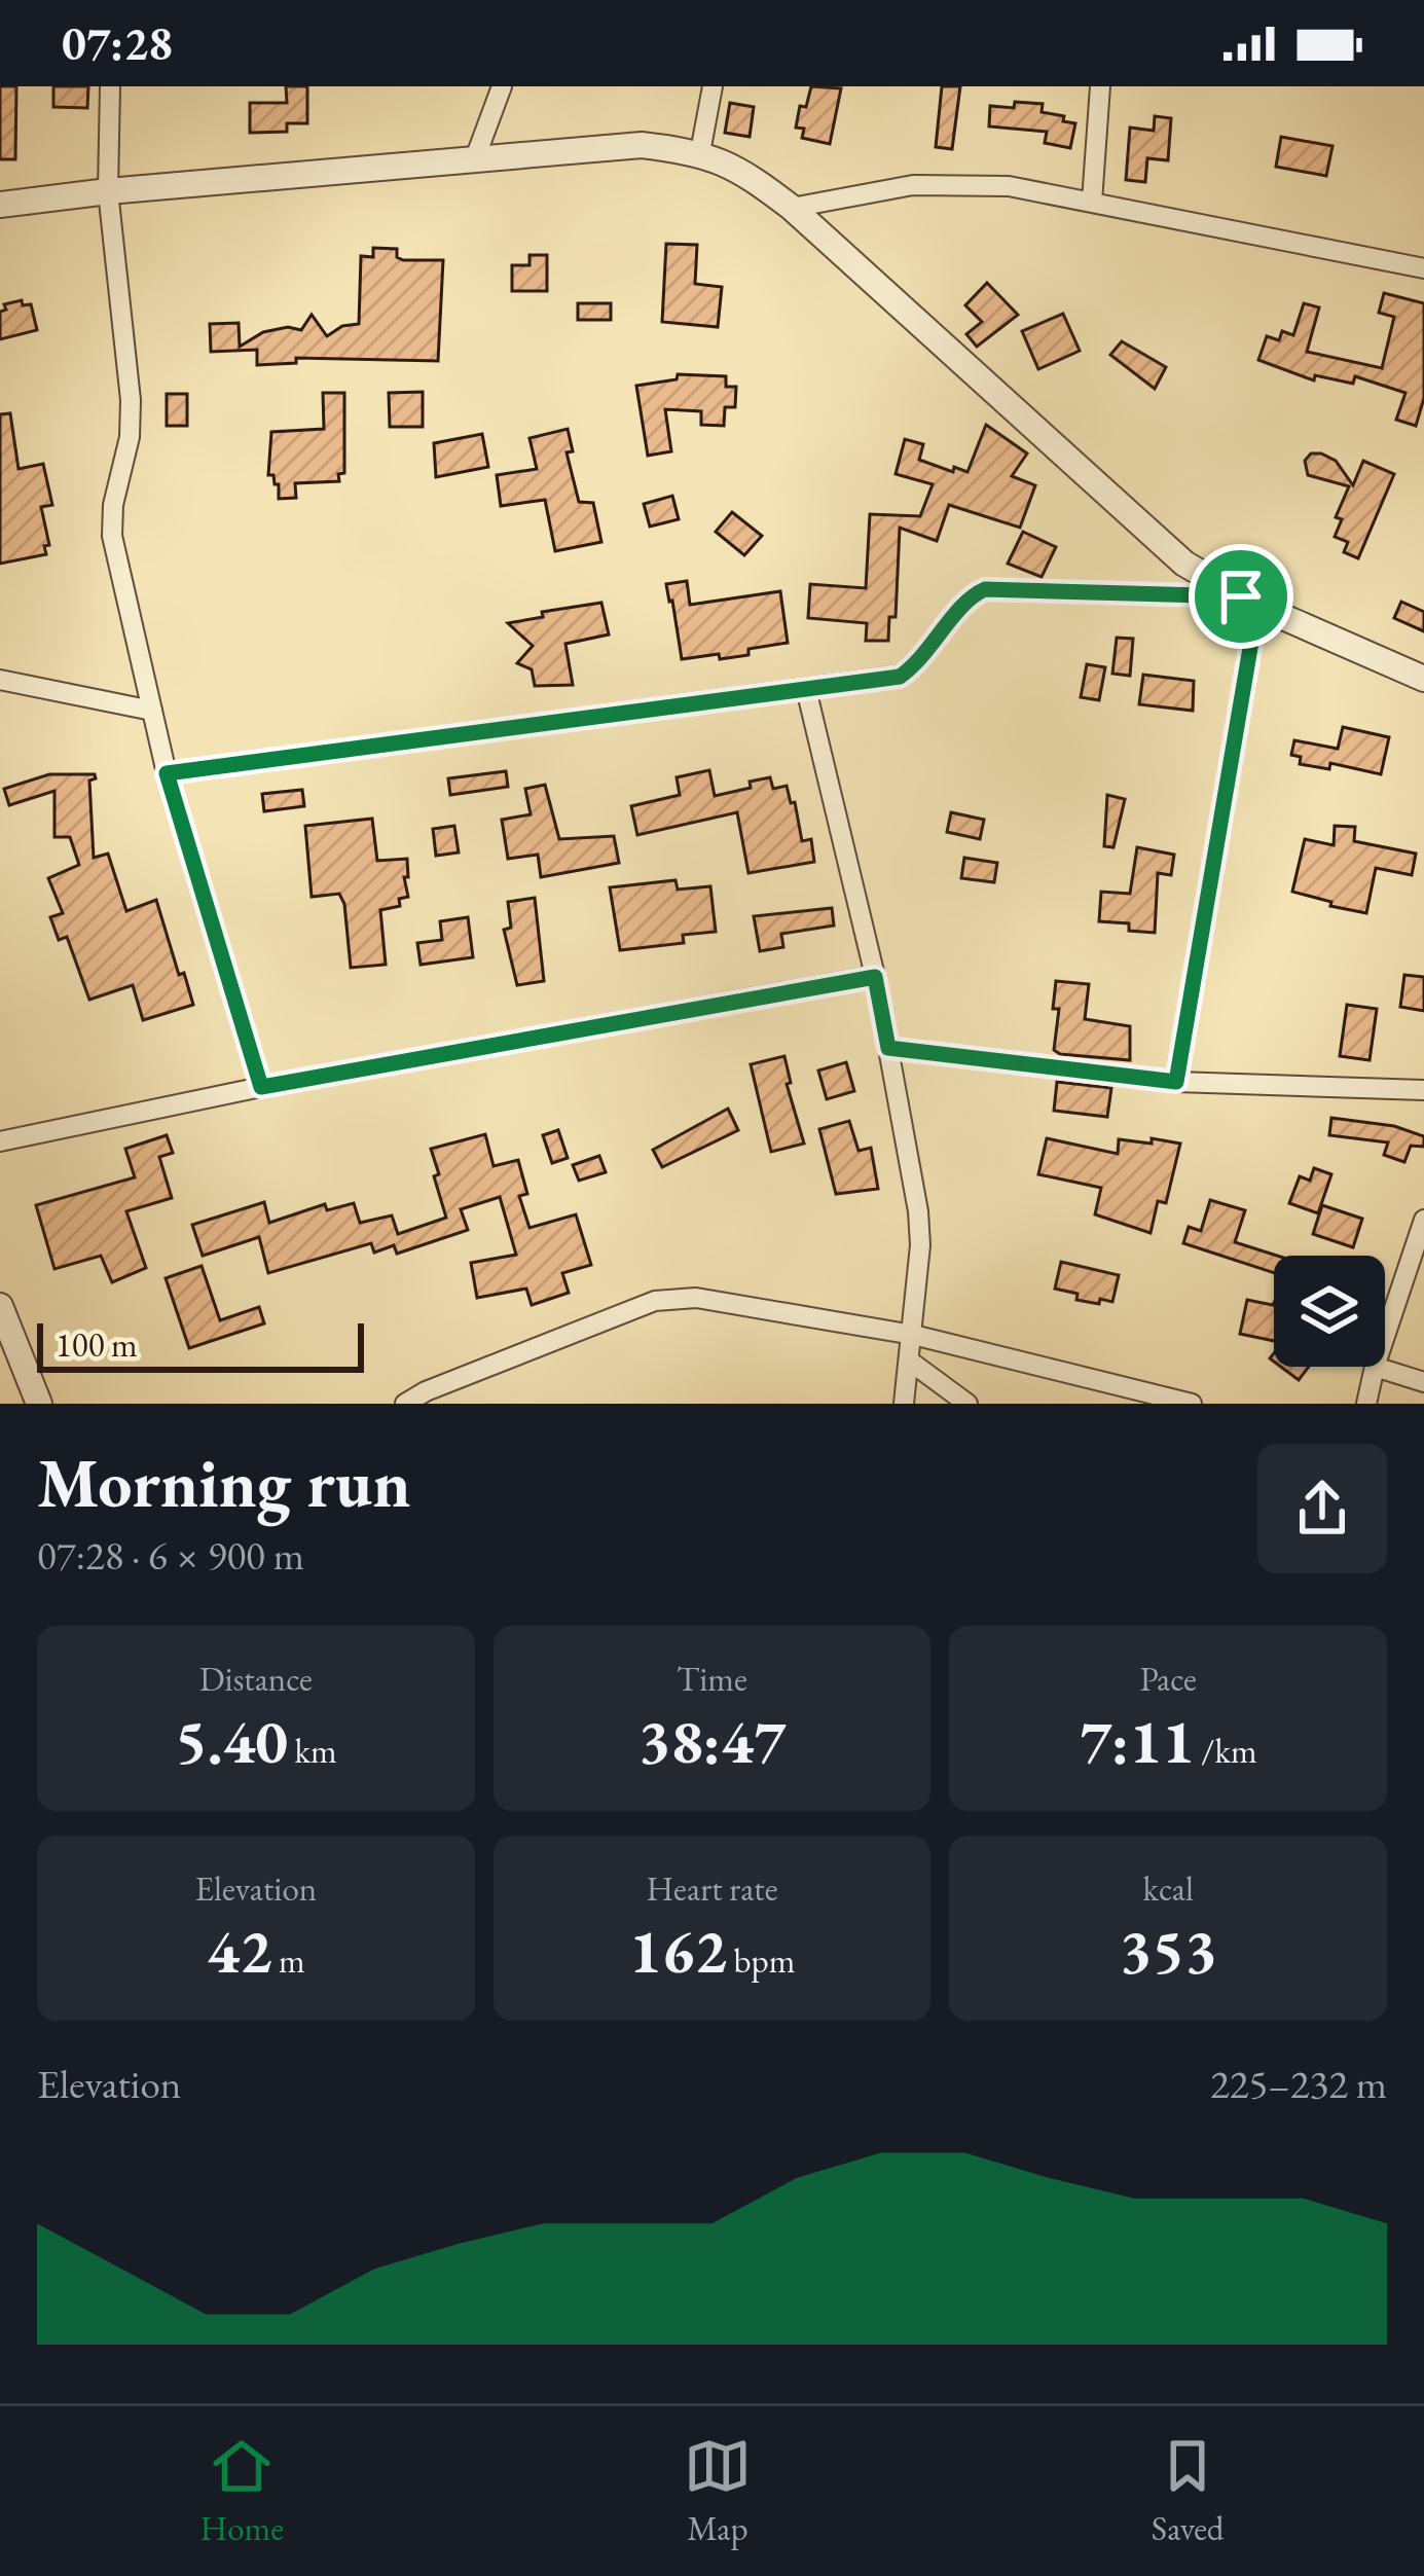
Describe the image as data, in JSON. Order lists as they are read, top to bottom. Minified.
{"scale_bar":"100 m","page":{"status":"07:28","scale":"100 m","heading":["Morning run","07:28 · 6 × 900 m"],"stats":[["Distance","5.40 km"],["Time","38:47"],["Pace","7:11 /km"],["Elevation","42 m"],["Heart rate","162 bpm"],["kcal","353"]],"chart":["Elevation","225–232 m"],"tabs":["Home","Map","Saved"]}}
